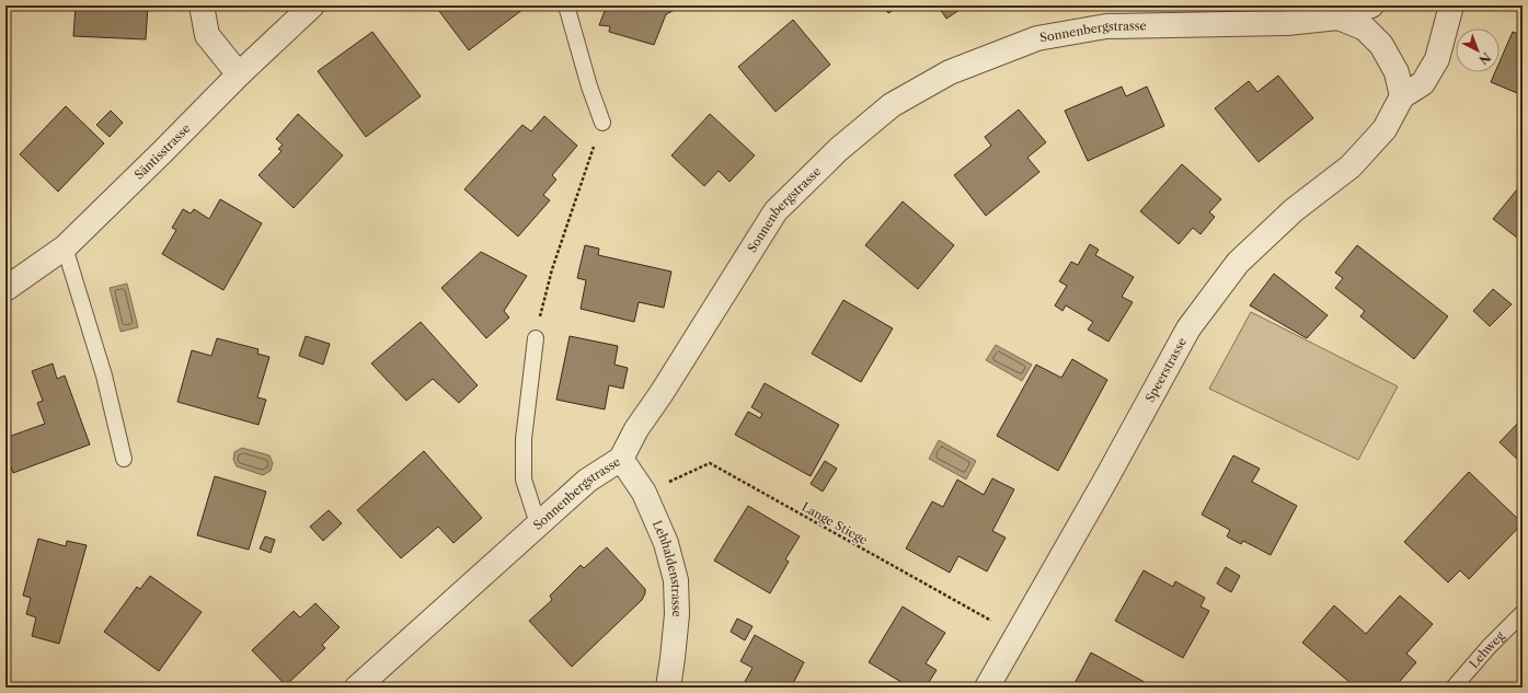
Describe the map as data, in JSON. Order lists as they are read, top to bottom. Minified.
{"streets":{"street":["Sonnenbergstrasse","Säntisstrasse","Speerstrasse","Lehhaldenstrasse"],"lane":["Lehweg"],"path":["Lange Stiege"]},"crossings":[["Sonnenbergstrasse","Lehhaldenstrasse"]],"north":"bottom right"}
